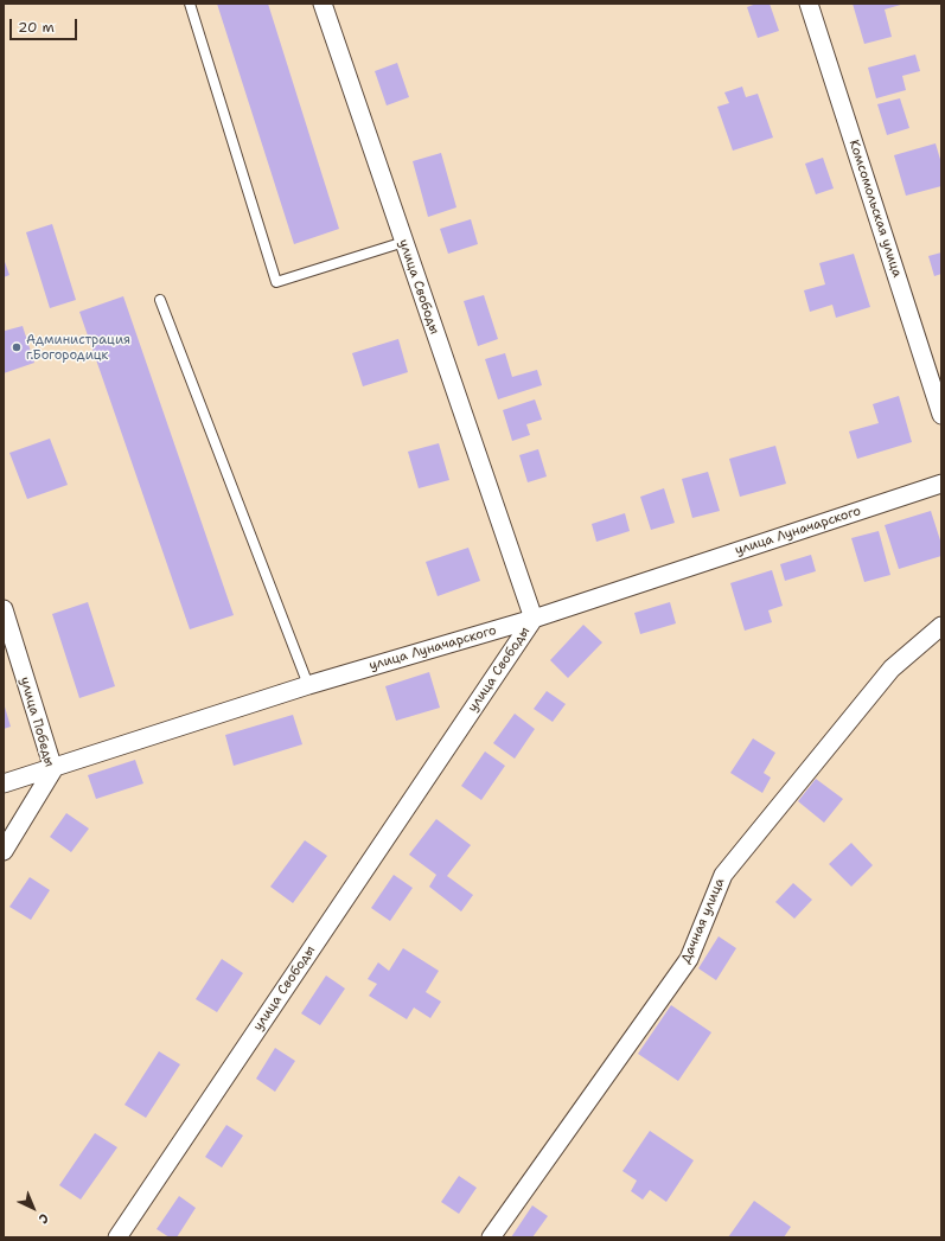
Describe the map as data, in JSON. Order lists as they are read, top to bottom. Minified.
{"streets":{"street":["Комсомольская улица","улица Свободы","улица Луначарского","улица Победы","Дачная улица"]},"crossings":[["улица Свободы","улица Луначарского"],["улица Луначарского","улица Победы"]],"places":["Администрация г.Богородицк"],"scale_bar":"20 m","north":"bottom right"}
